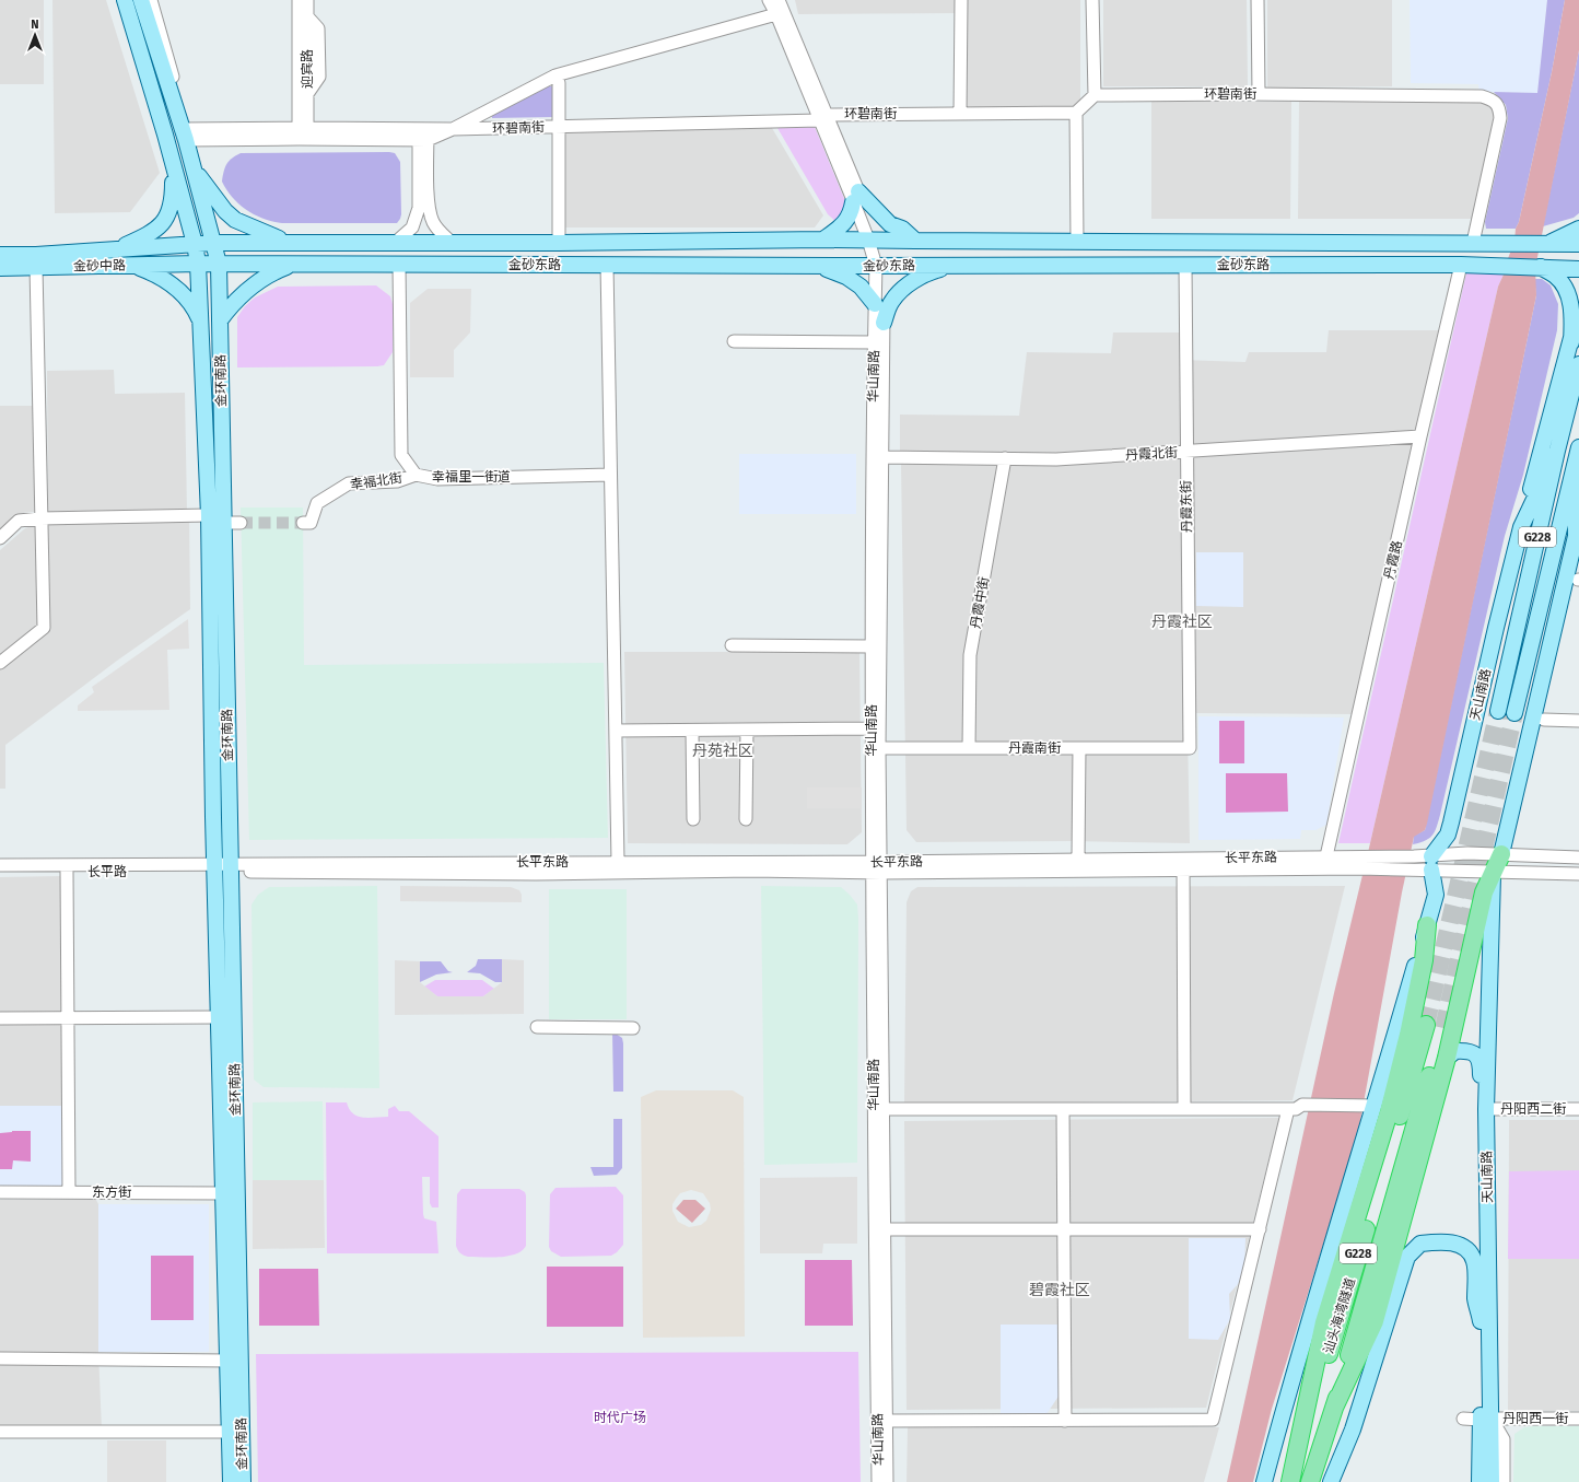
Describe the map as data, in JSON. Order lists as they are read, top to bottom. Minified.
{"streets":{"highway":["G228","汕头海湾隧道"],"main road":["金砂东路","金砂中路","金环南路","天山南路"],"street":["迎宾路","环碧南街","华山南路","丹霞北街","幸福里一街道","幸福北街","丹霞东街","丹霞路","丹霞中街","丹霞南街","长平东路","长平路","丹阳西二街","东方街","丹阳西一街"]},"crossings":[["迎宾路","环碧南街"],["环碧南街","金砂东路"],["环碧南街","华山南路"],["环碧南街","金环南路"],["金砂东路","金砂中路"],["金砂东路","华山南路"],["金砂东路","金环南路"],["金砂东路","幸福里一街道"],["金砂东路","丹霞东街"],["金砂东路","丹霞路"],["金砂中路","金环南路"],["华山南路","丹霞北街"],["华山南路","丹霞南街"],["华山南路","长平东路"],["金环南路","长平东路"],["金环南路","长平路"],["金环南路","东方街"],["丹霞北街","丹霞东街"],["丹霞北街","丹霞路"],["丹霞北街","丹霞中街"],["幸福里一街道","幸福北街"],["丹霞东街","丹霞南街"],["丹霞路","长平东路"],["丹霞中街","丹霞南街"],["天山南路","长平东路"],["天山南路","丹阳西二街"],["天山南路","丹阳西一街"],["长平东路","长平路"]],"districts":["丹霞社区","丹苑社区","碧霞社区"],"parks":["时代广场"],"north":"top"}
